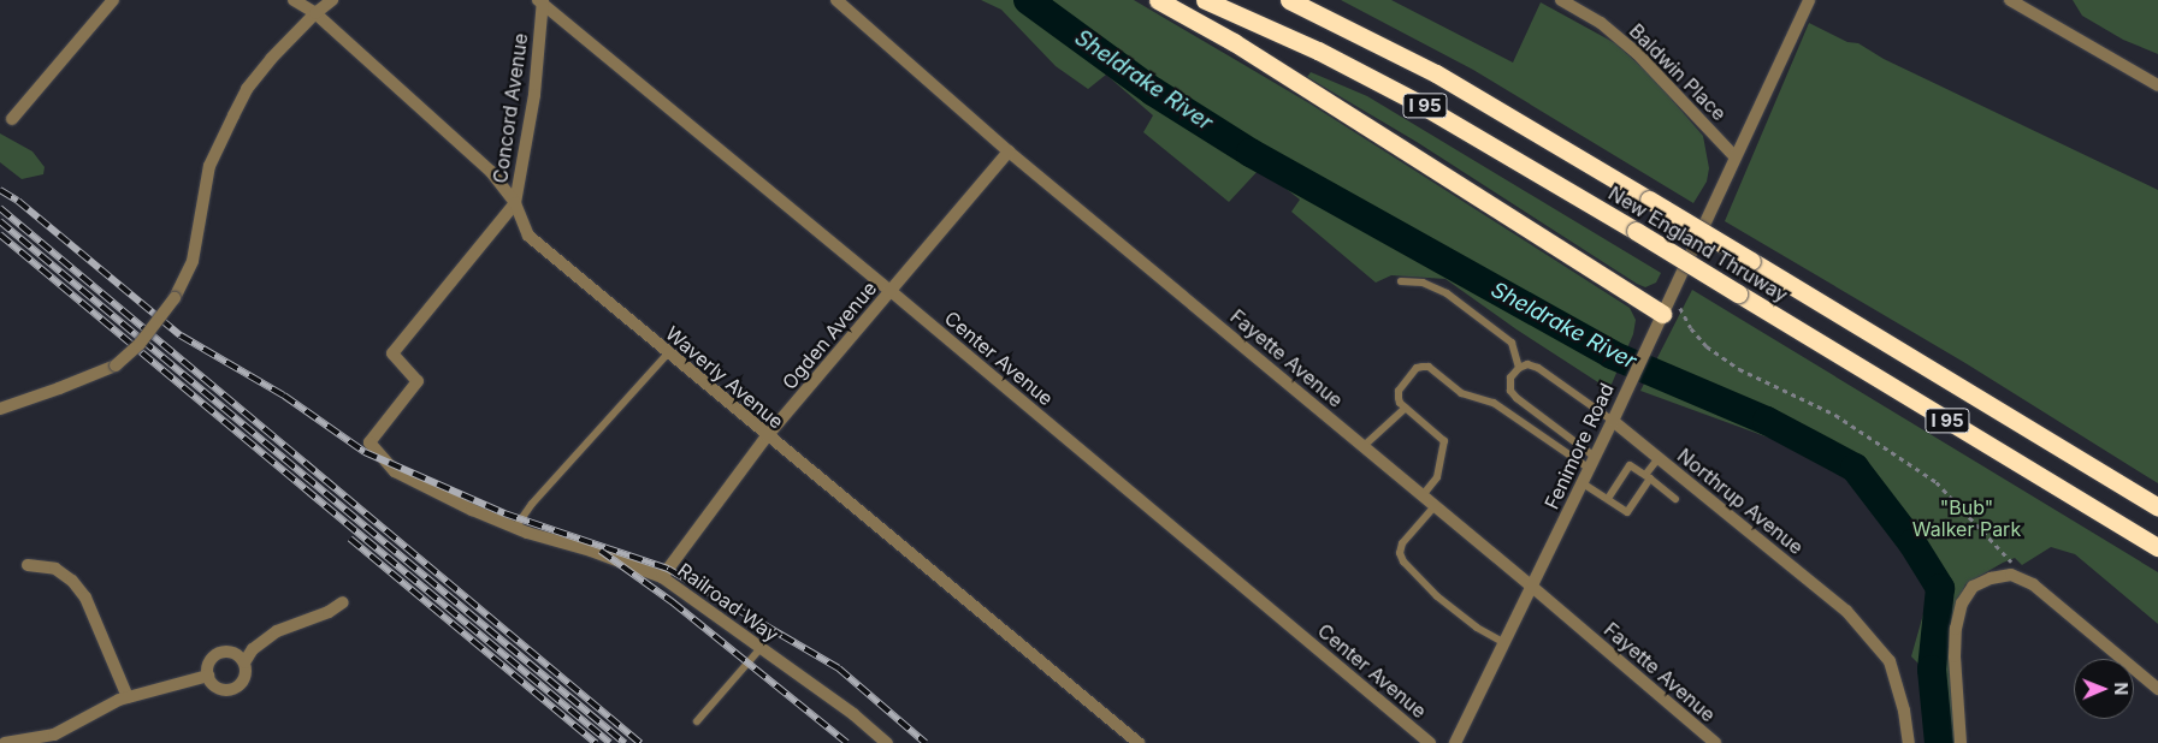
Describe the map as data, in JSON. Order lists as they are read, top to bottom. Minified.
{"streets":{"highway":["I 95","New England Thruway"],"street":["Baldwin Place","Concord Avenue","Ogden Avenue","Center Avenue","Fayette Avenue","Waverly Avenue","Fenimore Road","Northrup Avenue","Railroad Way"]},"crossings":[["Baldwin Place","Fenimore Road"],["Concord Avenue","Center Avenue"],["Concord Avenue","Waverly Avenue"],["Concord Avenue","Railroad Way"],["Ogden Avenue","Center Avenue"],["Ogden Avenue","Fayette Avenue"],["Ogden Avenue","Waverly Avenue"],["Ogden Avenue","Railroad Way"],["Fayette Avenue","Fenimore Road"],["Fenimore Road","Northrup Avenue"]],"water":["Sheldrake River"],"parks":["\"Bub\" Walker Park"],"north":"right"}
